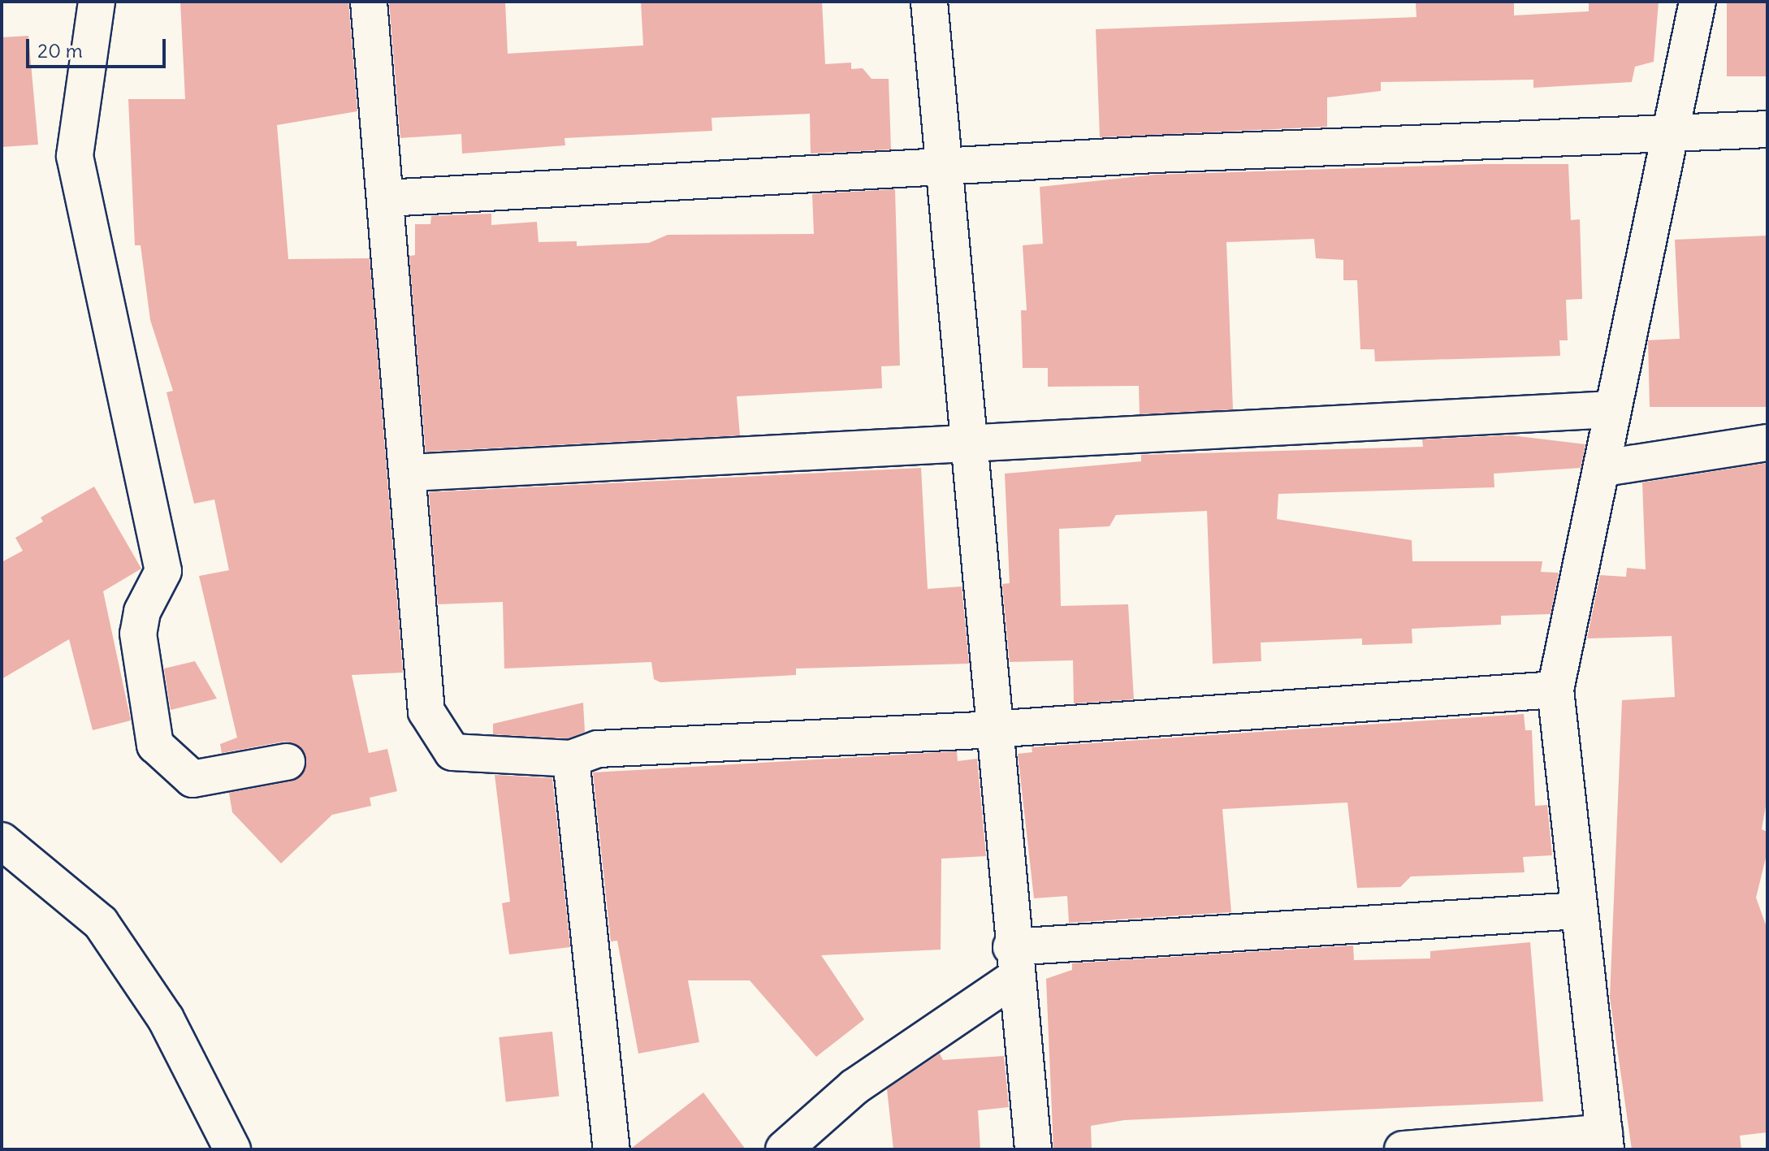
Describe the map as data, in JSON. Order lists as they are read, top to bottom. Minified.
{"scale_bar":"20 m"}
